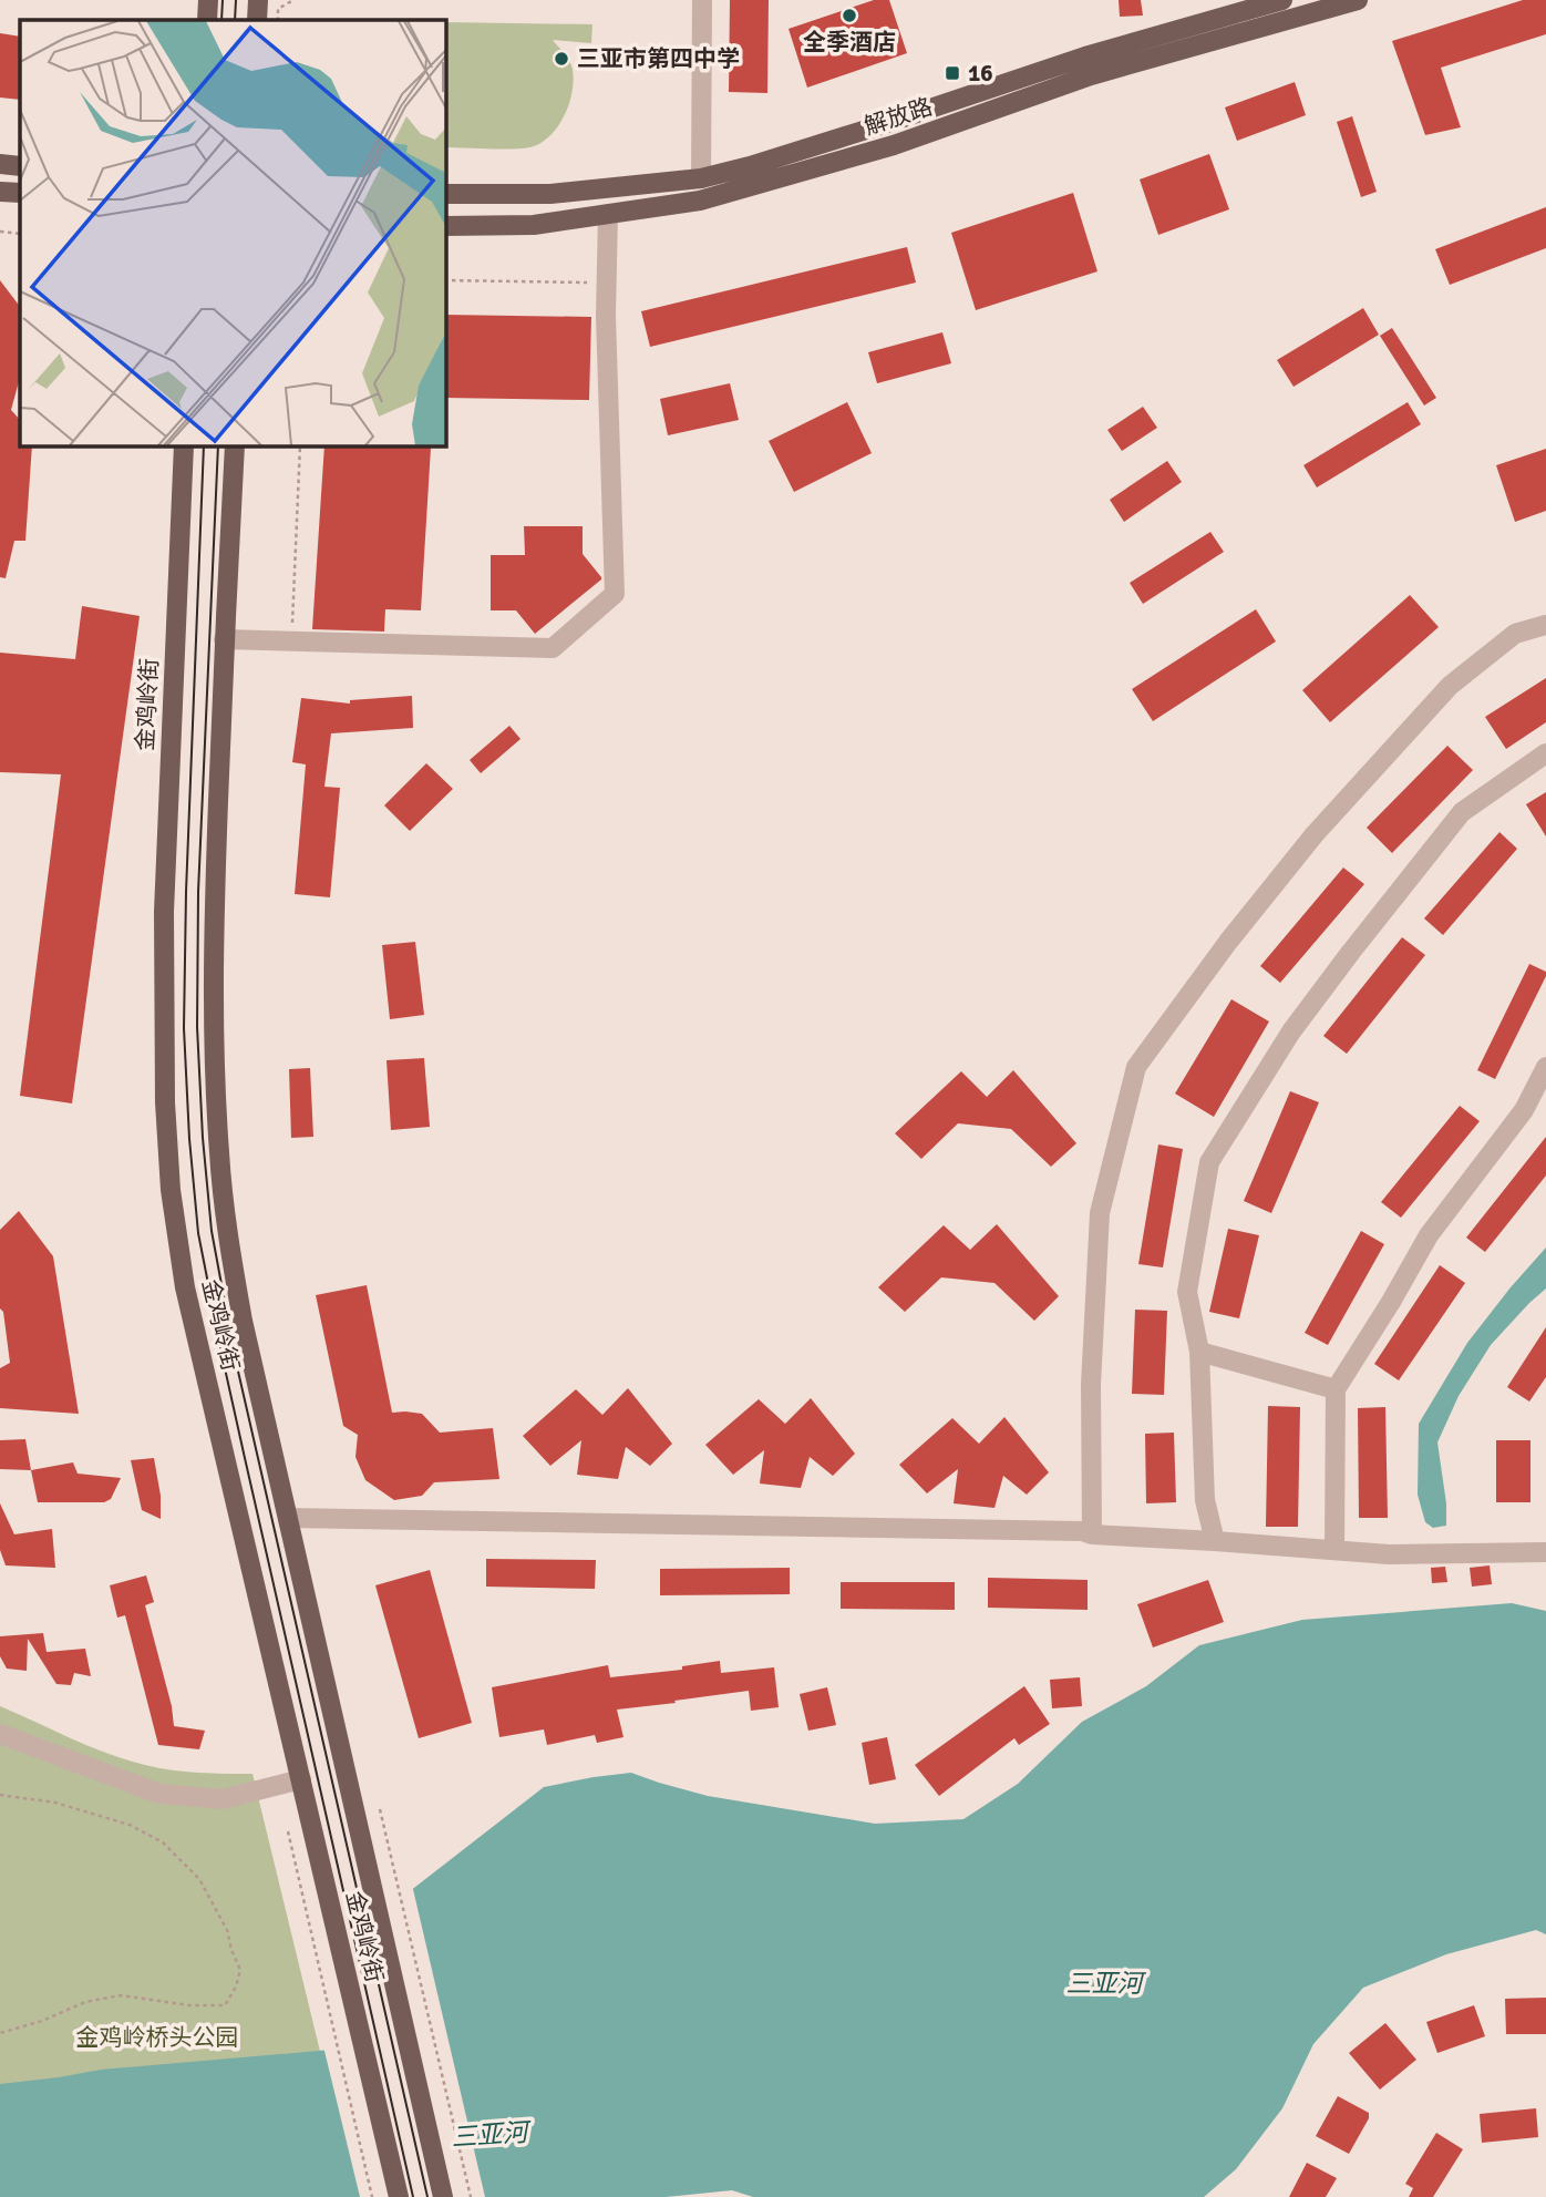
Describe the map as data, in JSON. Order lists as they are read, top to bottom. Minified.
{"streets":{"main road":["解放路","金鸡岭街"]},"water":["三亚河"],"parks":["金鸡岭桥头公园"],"places":{"other":["全季酒店","三亚市第四中学"],"transit":["16"]}}
